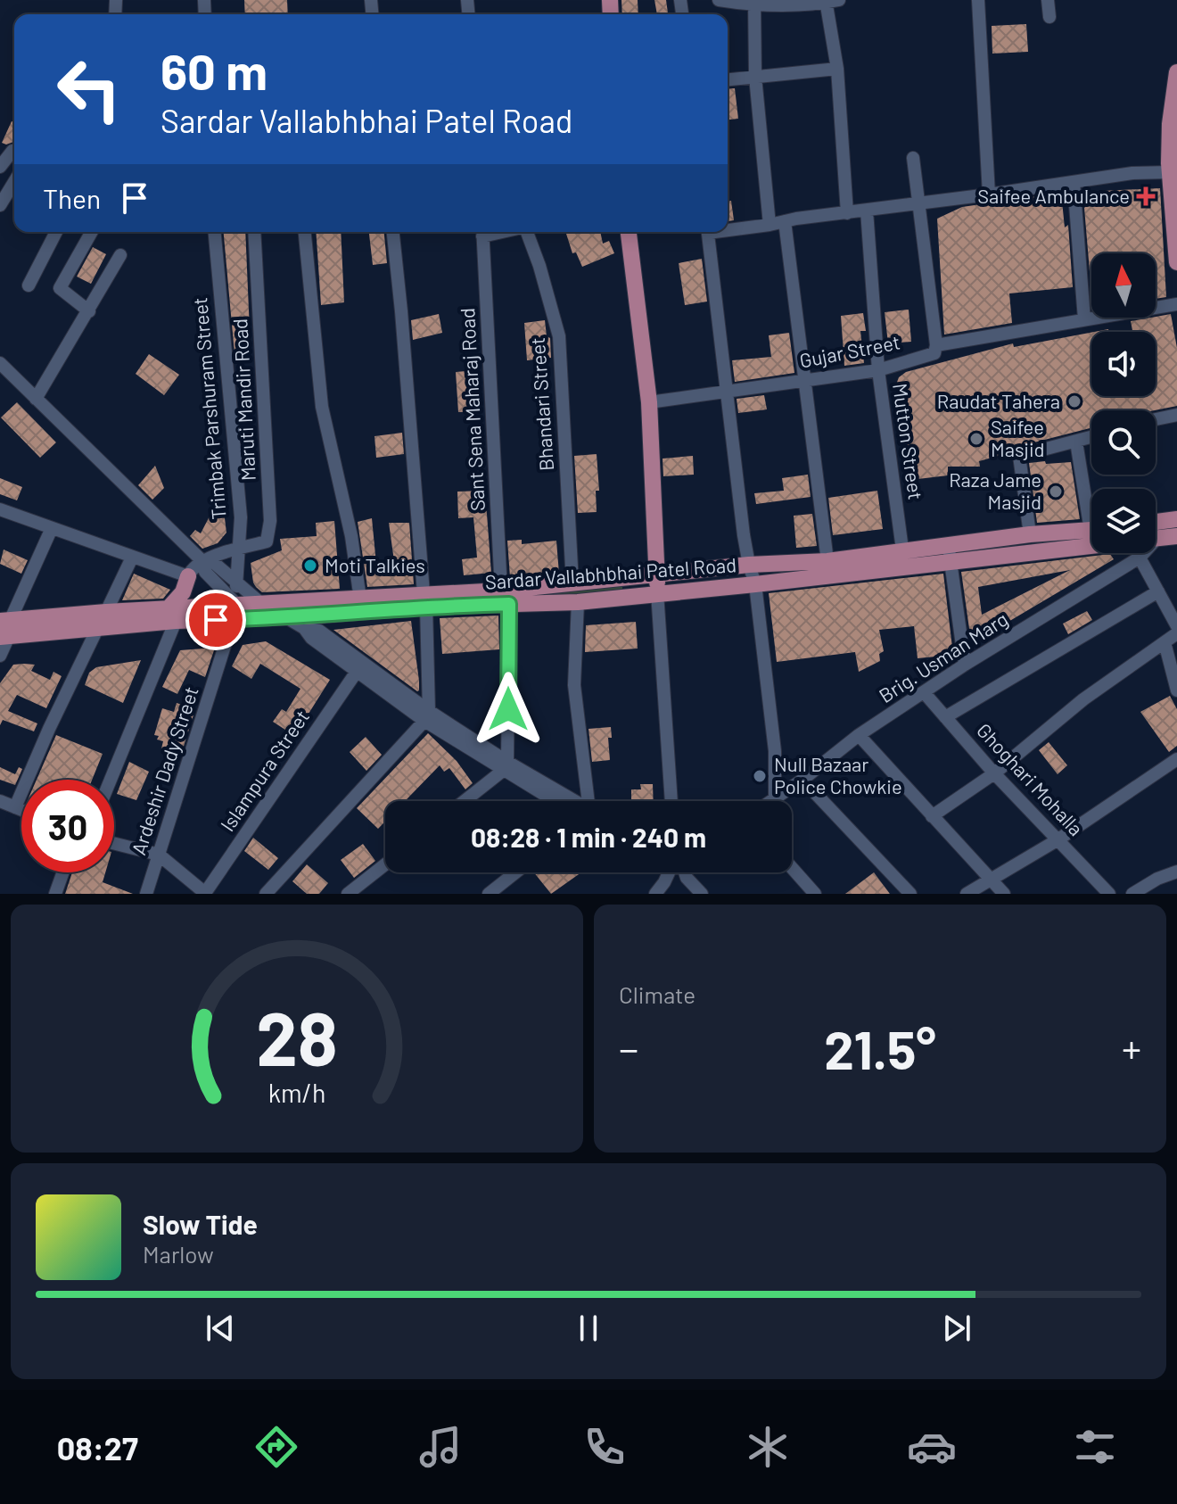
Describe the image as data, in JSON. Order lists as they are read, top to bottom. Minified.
{"streets":{"main road":["Sardar Vallabhbhai Patel Road"],"street":["Gujar Street","Maruti Mandir Road","Bhandari Street","Trimbak Parshuram Street","Sant Sena Maharaj Road","Mutton Street","Brig. Usman Marg","Ardeshir Dady Street","Islampura Street","Ghoghari Mohalla"]},"crossings":[["Gujar Street","Mutton Street"],["Maruti Mandir Road","Trimbak Parshuram Street"],["Bhandari Street","Sardar Vallabhbhai Patel Road"],["Trimbak Parshuram Street","Ardeshir Dady Street"],["Sant Sena Maharaj Road","Sardar Vallabhbhai Patel Road"],["Mutton Street","Sardar Vallabhbhai Patel Road"],["Sardar Vallabhbhai Patel Road","Ardeshir Dady Street"],["Brig. Usman Marg","Ghoghari Mohalla"]],"places":{"health":["Saifee Ambulance"],"other":["Raudat Tahera","Saifee Masjid","Raza Jame Masjid","Moti Talkies","Null Bazaar Police Chowkie"]},"north":"top","page":{"turn":["60 m","Sardar Vallabhbhai Patel Road"],"then":"Then","limit":"30","trip":"08:28 · 1 min · 240 m","tile":"Climate","heat":["−","21.5°","+"],"song":["Slow Tide","Marlow"],"tabs":"08:27","gauge":["28","km/h"]}}
